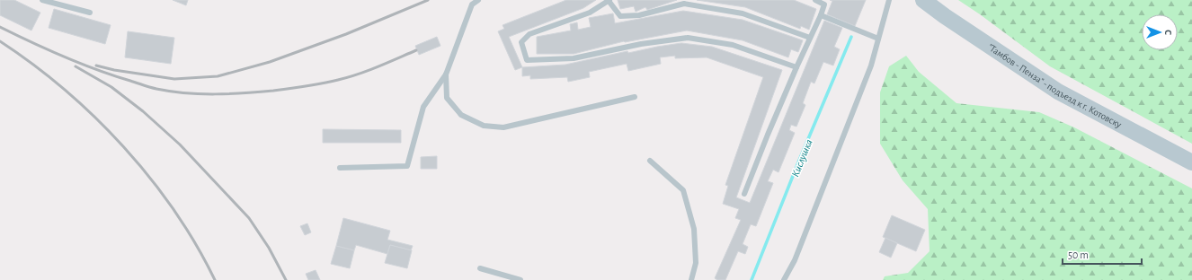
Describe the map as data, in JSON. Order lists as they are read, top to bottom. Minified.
{"streets":{"main road":["\"Тамбов - Пенза\" - подъезд к г. Котовску"]},"water":["Кислушка"],"scale_bar":"50 m","north":"right"}
